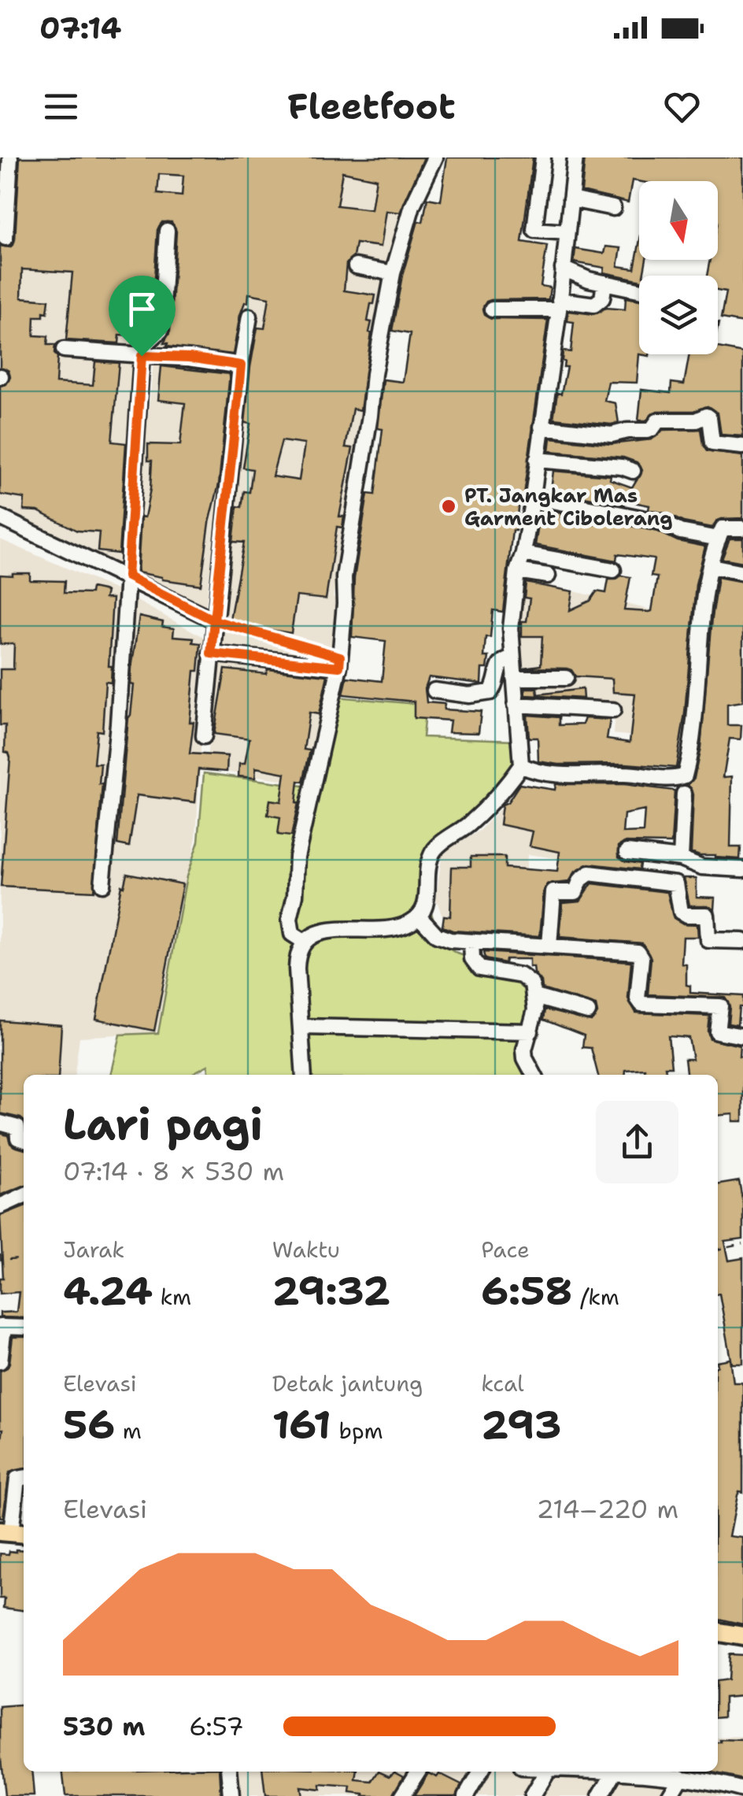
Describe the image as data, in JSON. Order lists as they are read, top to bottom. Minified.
{"places":["PT. Jangkar Mas Garment Cibolerang"],"north":"bottom","page":{"status":"07:14","header":"Fleetfoot","heading":["Lari pagi","07:14 · 8 × 530 m"],"stats":[["Jarak","4.24 km"],["Waktu","29:32"],["Pace","6:58 /km"],["Elevasi","56 m"],["Detak jantung","161 bpm"],["kcal","293"]],"chart":["Elevasi","214–220 m"],"list":[{"name":"530 m","note":"6:57"}]}}
